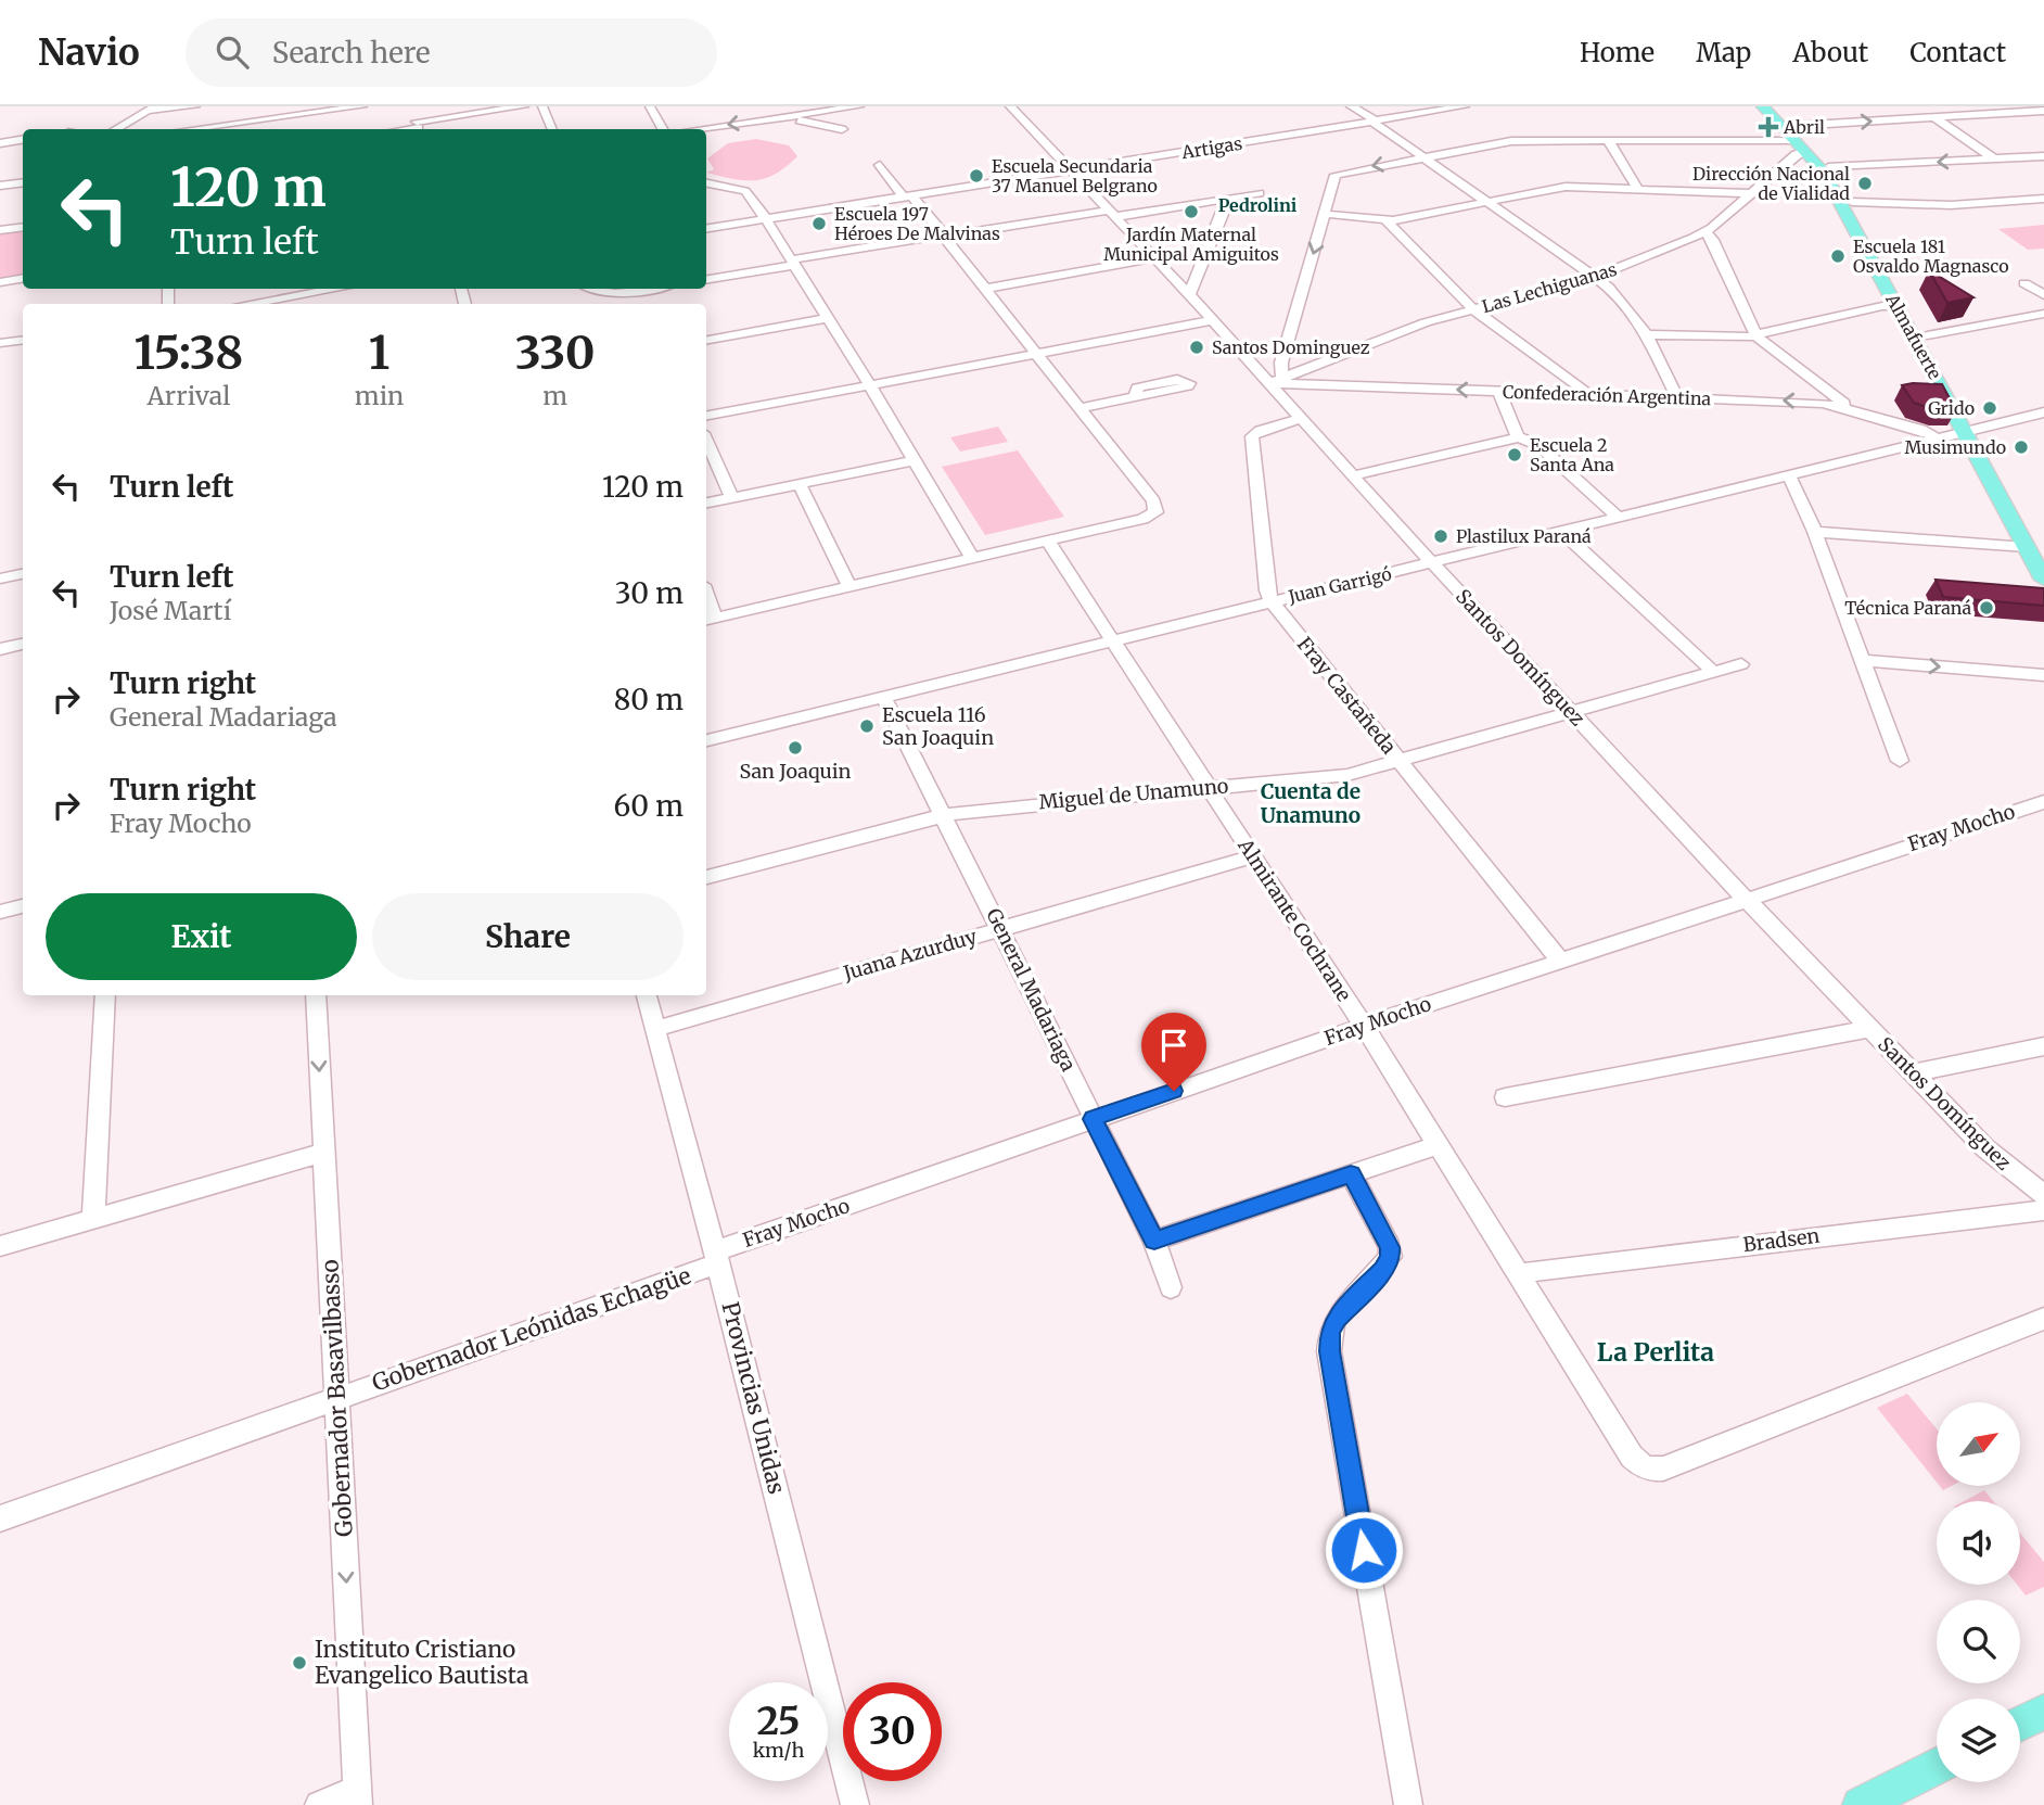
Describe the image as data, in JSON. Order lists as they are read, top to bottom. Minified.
{"streets":{"main road":["Almafuerte"],"street":["Artigas","Las Lechiguanas","Confederación Argentina","Juan Garrigó","Santos Domínguez","Fray Castañeda","Miguel de Unamuno","Fray Mocho","Almirante Cochrane","Juana Azurduy","General Madariaga","Bradsen","Gobernador Leónidas Echagüe","Gobernador Basavilbasso","Provincias Unidas"]},"crossings":[["Artigas","Santos Domínguez"],["Las Lechiguanas","Almafuerte"],["Las Lechiguanas","Confederación Argentina"],["Las Lechiguanas","Santos Domínguez"],["Almafuerte","Juan Garrigó"],["Confederación Argentina","Juan Garrigó"],["Confederación Argentina","Santos Domínguez"],["Juan Garrigó","Santos Domínguez"],["Juan Garrigó","Fray Castañeda"],["Juan Garrigó","Almirante Cochrane"],["Juan Garrigó","General Madariaga"],["Santos Domínguez","Fray Castañeda"],["Santos Domínguez","Miguel de Unamuno"],["Santos Domínguez","Fray Mocho"],["Fray Castañeda","Miguel de Unamuno"],["Fray Castañeda","Fray Mocho"],["Miguel de Unamuno","Almirante Cochrane"],["Miguel de Unamuno","General Madariaga"],["Fray Mocho","Almirante Cochrane"],["Fray Mocho","General Madariaga"],["Fray Mocho","Gobernador Leónidas Echagüe"],["Fray Mocho","Provincias Unidas"],["Almirante Cochrane","Juana Azurduy"],["Almirante Cochrane","Bradsen"],["Juana Azurduy","General Madariaga"],["Juana Azurduy","Provincias Unidas"],["Gobernador Leónidas Echagüe","Gobernador Basavilbasso"],["Gobernador Leónidas Echagüe","Provincias Unidas"]],"one_way":["Gobernador Basavilbasso"],"districts":["Pedrolini","Cuenta de Unamuno","La Perlita"],"places":{"health":["Abril"],"other":["Escuela Secundaria 37 Manuel Belgrano","Dirección Nacional de Vialidad","Jardín Maternal Municipal Amiguitos","Escuela 197 Héroes De Malvinas","Escuela 181 Osvaldo Magnasco","Santos Dominguez","Grido","Musimundo","Escuela 2 Santa Ana","Plastilux Paraná","Técnica Paraná","Escuela 116 San Joaquin","San Joaquin","Instituto Cristiano Evangelico Bautista"]},"north":"top right","page":{"header":"Navio","search":"Search here","nav":["Home","Map","About","Contact"],"turn":["120 m","Turn left"],"eta":["15:38","Arrival","1","min","330","m"],"list":[{"name":"Turn left","value":"120 m"},{"name":"Turn left","note":"José Martí","value":"30 m"},{"name":"Turn right","note":"General Madariaga","value":"80 m"},{"name":"Turn right","note":"Fray Mocho","value":"60 m"}],"buttons":["Exit","Share"],"speed":"25 km/h","limit":"30"}}
